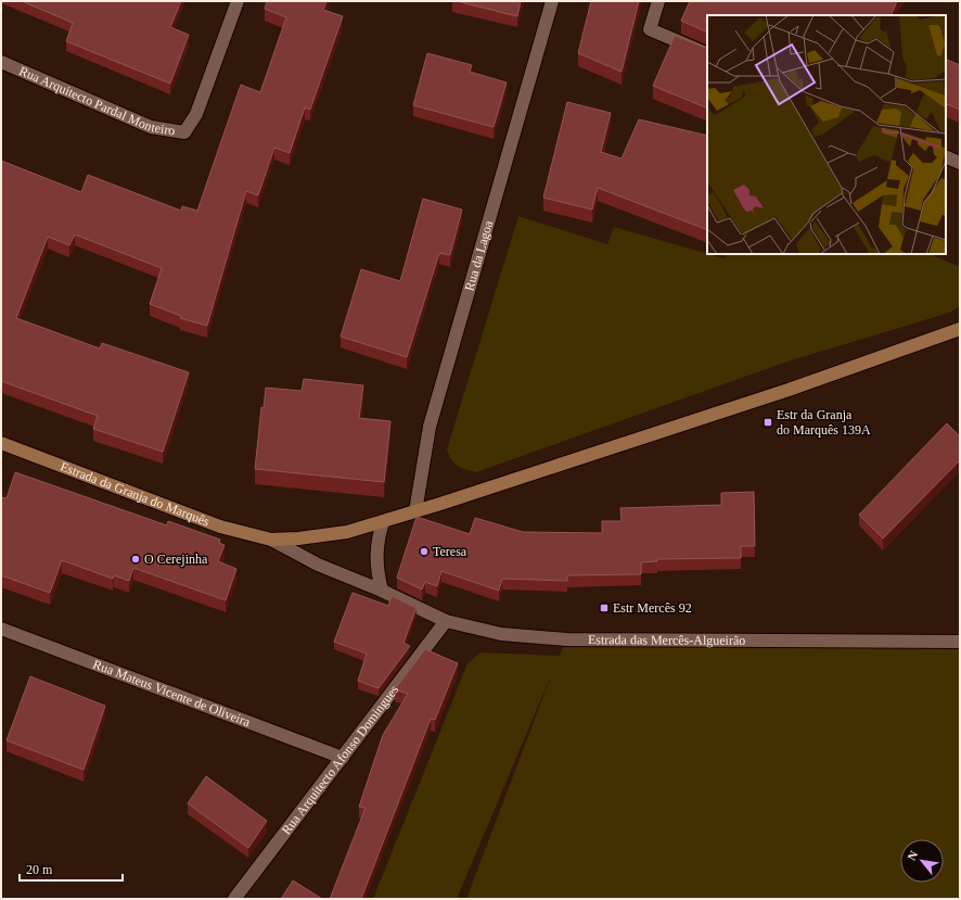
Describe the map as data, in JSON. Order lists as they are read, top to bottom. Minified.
{"streets":{"main road":["Estrada da Granja do Marquês"],"street":["Rua Arquitecto Pardal Monteiro","Rua da Lagoa","Estrada das Mercês-Algueirão","Rua Mateus Vicente de Oliveira","Rua Arquitecto Afonso Domingues"]},"crossings":[["Rua da Lagoa","Estrada da Granja do Marquês"],["Estrada da Granja do Marquês","Estrada das Mercês-Algueirão"],["Estrada das Mercês-Algueirão","Rua Arquitecto Afonso Domingues"],["Rua Mateus Vicente de Oliveira","Rua Arquitecto Afonso Domingues"]],"places":{"transit":["Estr da Granja do Marquês 139A","Estr Mercês 92"],"other":["Teresa","O Cerejinha"]},"scale_bar":"20 m","north":"top left"}
